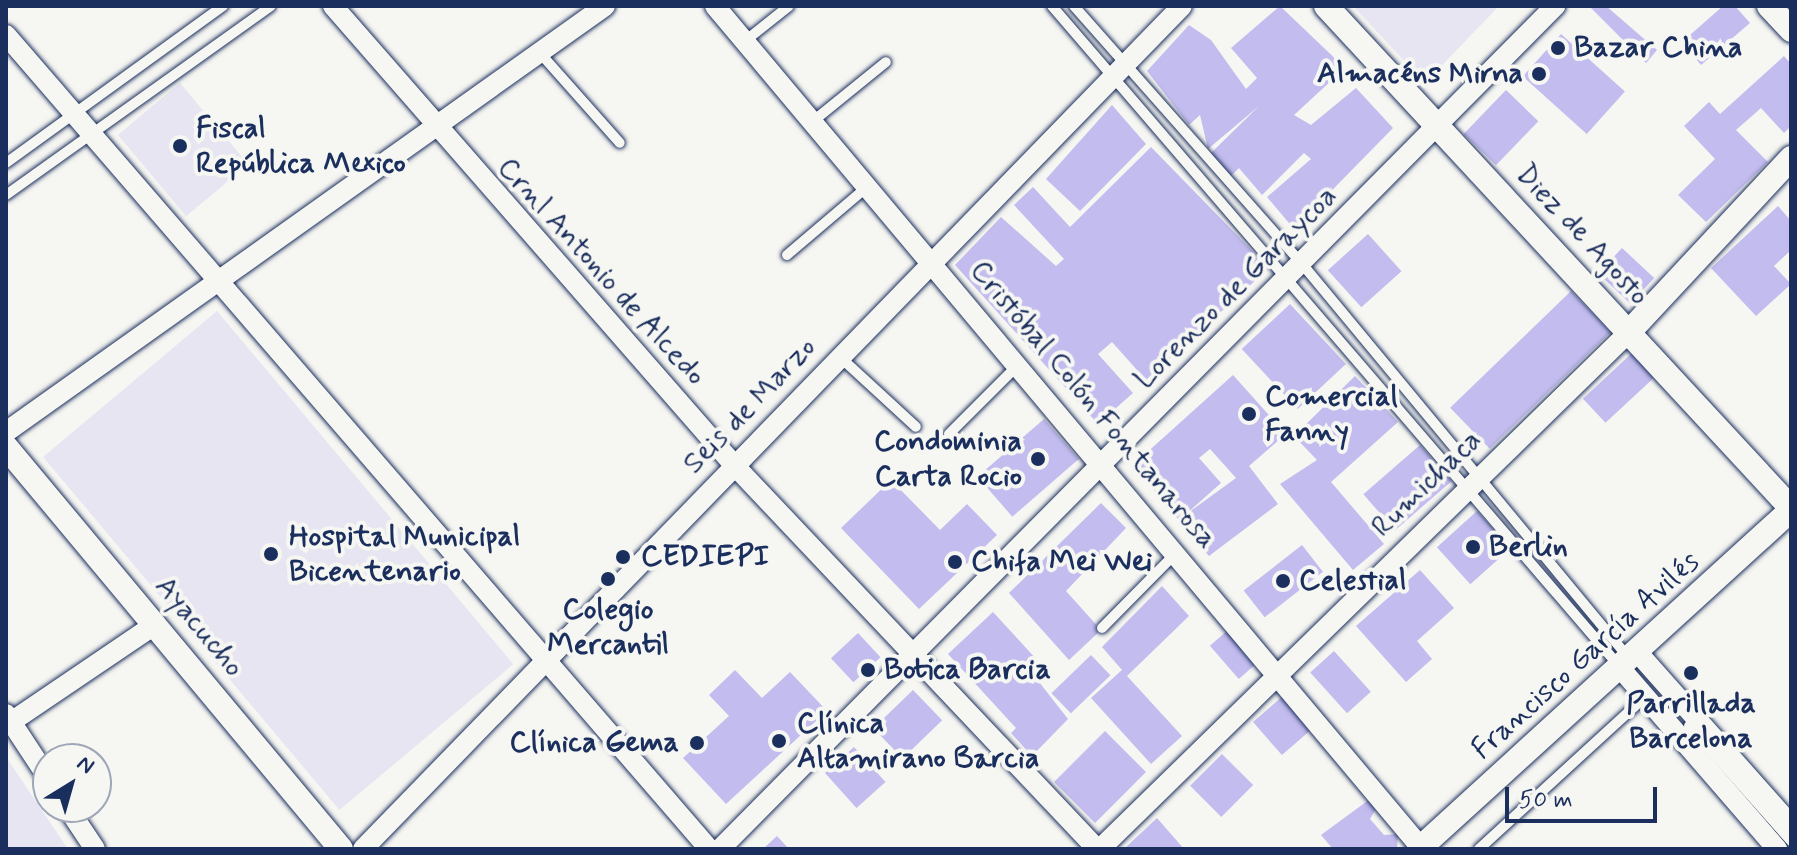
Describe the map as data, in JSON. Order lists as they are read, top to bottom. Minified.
{"streets":{"street":["Diez de Agosto","Crnl Antonio de Alcedo","Lorenzo de Garaycoa","Cristóbal Colón Fontanarosa","Seis de Marzo","Rumichaca","Ayacucho","Francisco García Avilés"]},"crossings":[["Diez de Agosto","Lorenzo de Garaycoa"],["Diez de Agosto","Rumichaca"],["Diez de Agosto","Francisco García Avilés"],["Crnl Antonio de Alcedo","Lorenzo de Garaycoa"],["Crnl Antonio de Alcedo","Seis de Marzo"],["Crnl Antonio de Alcedo","Rumichaca"],["Lorenzo de Garaycoa","Cristóbal Colón Fontanarosa"],["Cristóbal Colón Fontanarosa","Seis de Marzo"],["Cristóbal Colón Fontanarosa","Rumichaca"],["Cristóbal Colón Fontanarosa","Francisco García Avilés"]],"places":["Bazar China","Almacéns Mirna","Fiscal República Mexico","Comercial Fanny","Condominia Carta Rocio","Berlin","Hospital Municipal Bicentenario","CEDIEPI","Chifa Mei Wei","Colegio Mercantil","Celestial","Botica Barcia","Parrillada Barcelona","Clínica Altamirano Barcia","Clínica Gema"],"scale_bar":"50 m","north":"top right"}
